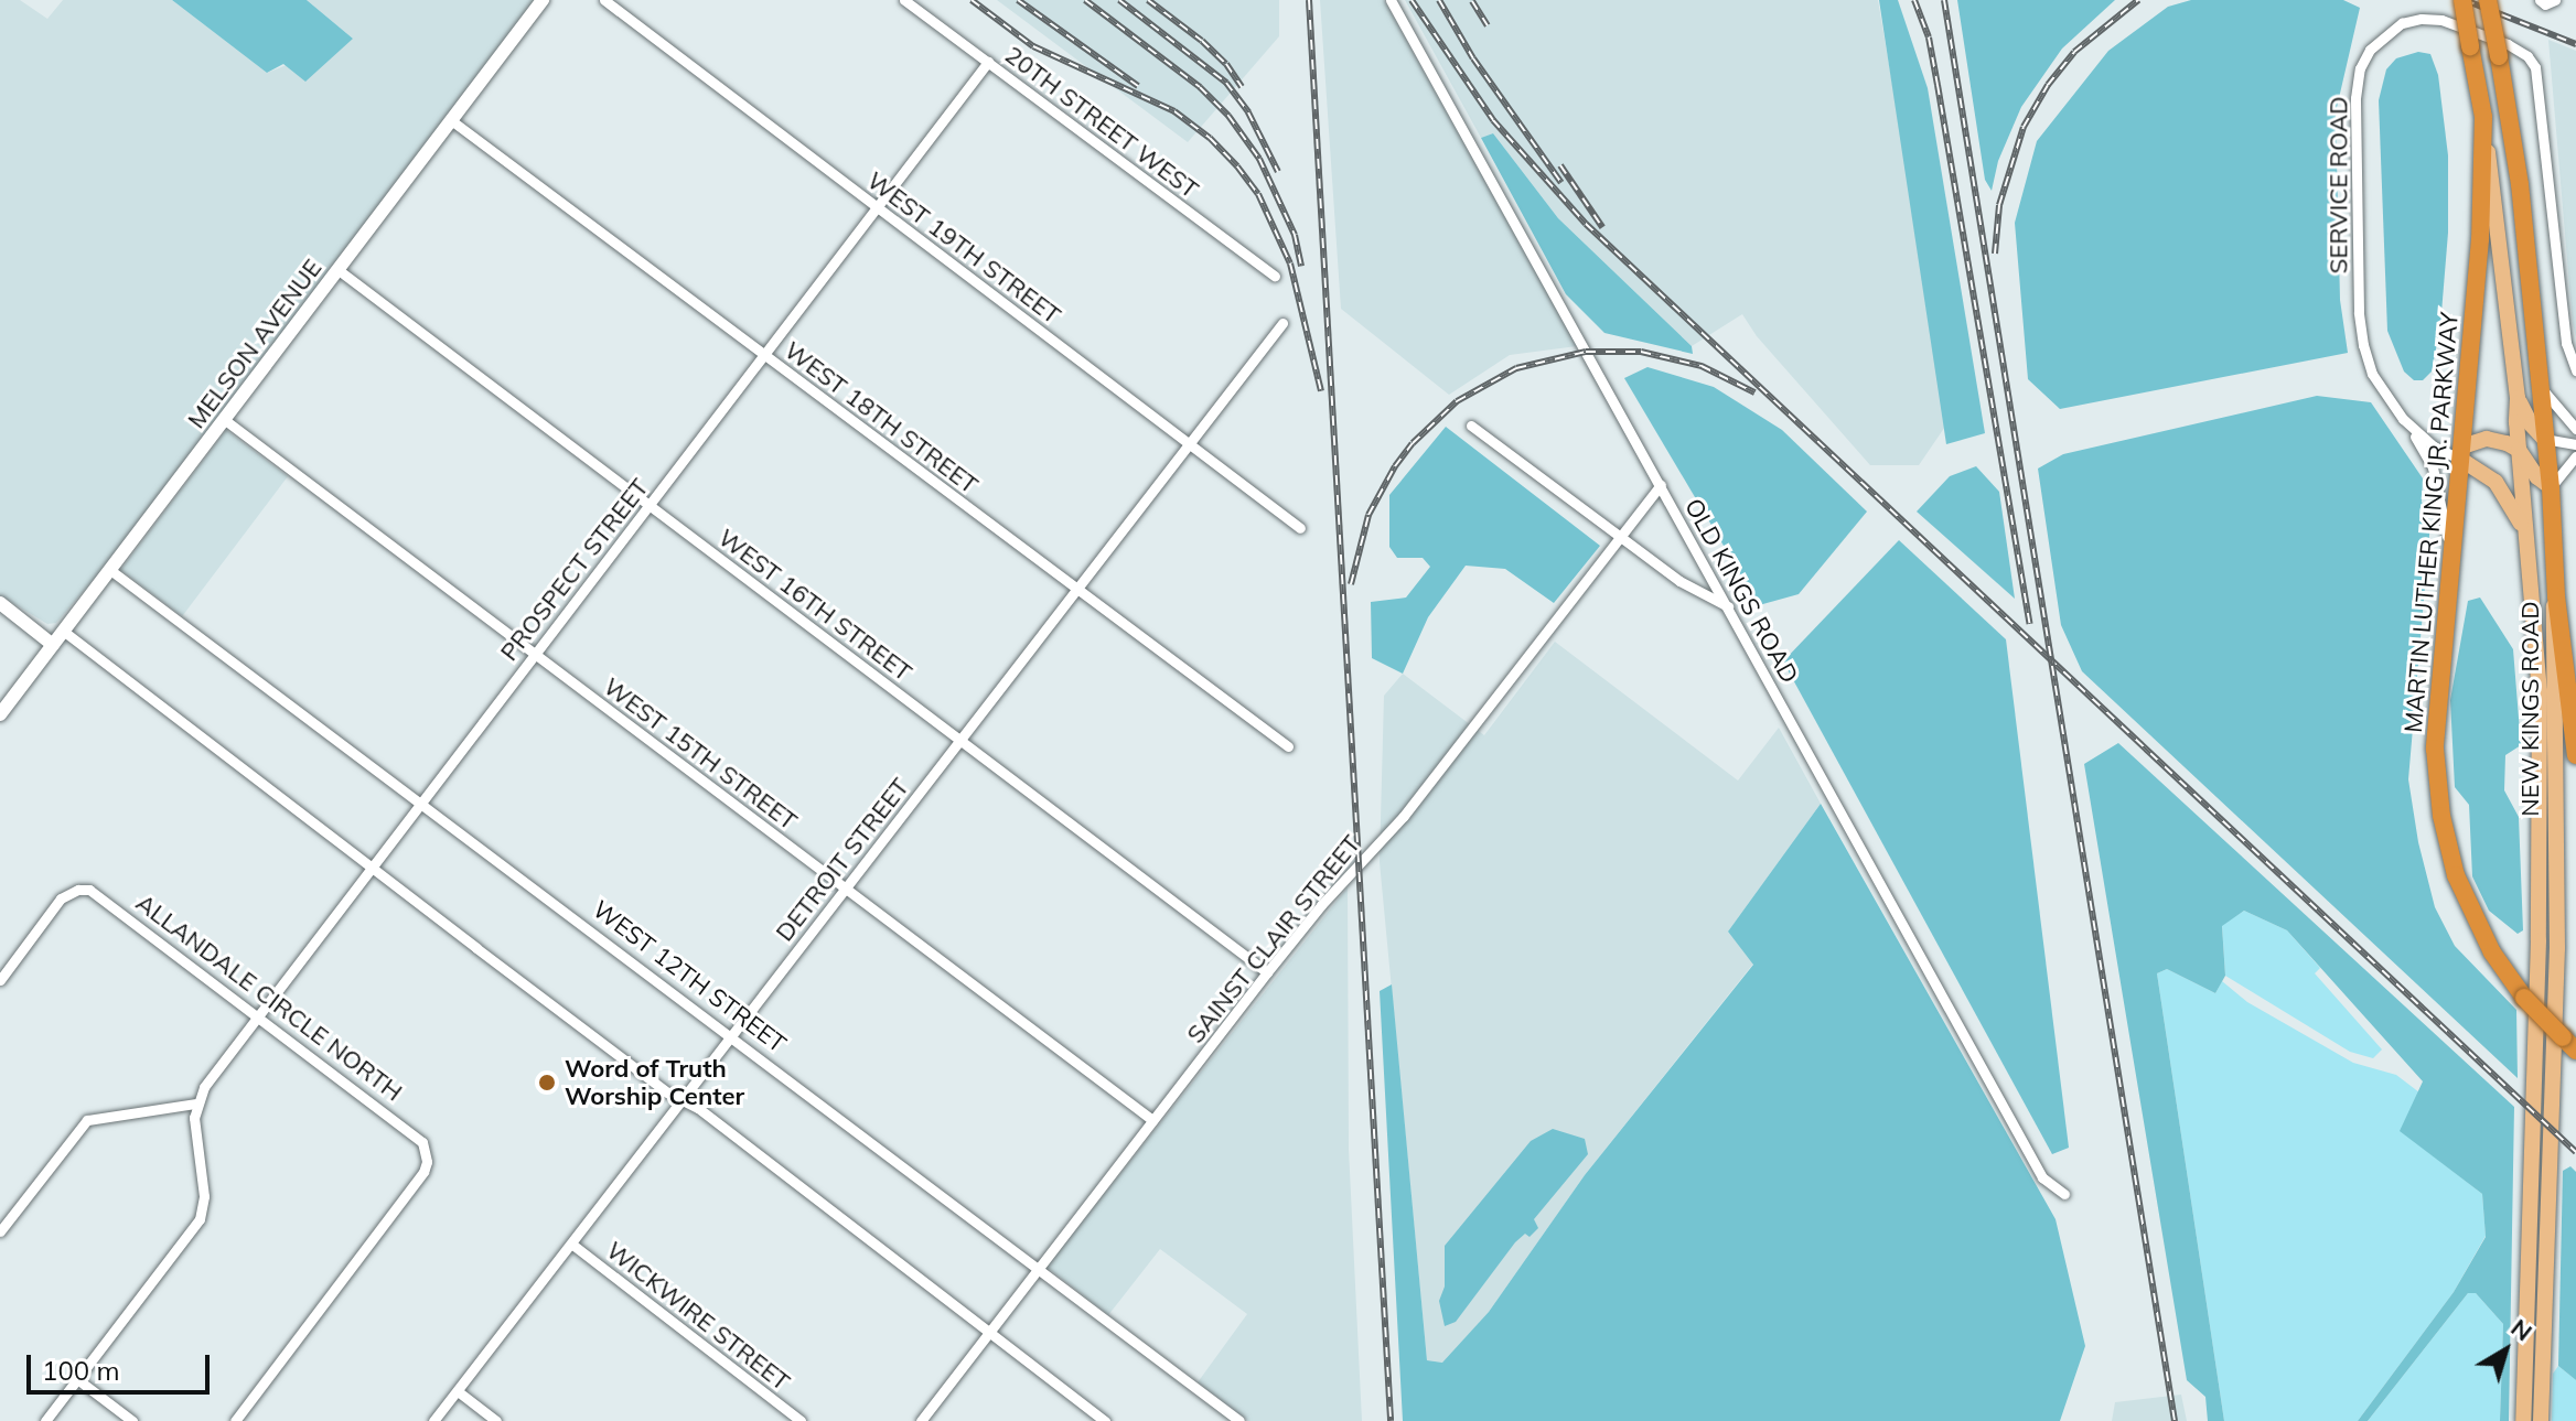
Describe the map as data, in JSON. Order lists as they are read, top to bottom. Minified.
{"streets":{"highway":["MARTIN LUTHER KING JR. PARKWAY","NEW KINGS ROAD"],"street":["20TH STREET WEST","SERVICE ROAD","WEST 19TH STREET","MELSON AVENUE","WEST 18TH STREET","PROSPECT STREET","OLD KINGS ROAD","WEST 16TH STREET","WEST 15TH STREET","DETROIT STREET","SAINST CLAIR STREET","WEST 12TH STREET","ALLANDALE CIRCLE NORTH","WICKWIRE STREET"]},"crossings":[["20TH STREET WEST","PROSPECT STREET"],["SERVICE ROAD","MARTIN LUTHER KING JR. PARKWAY"],["WEST 19TH STREET","PROSPECT STREET"],["WEST 19TH STREET","DETROIT STREET"],["MELSON AVENUE","WEST 18TH STREET"],["MELSON AVENUE","WEST 16TH STREET"],["MELSON AVENUE","WEST 15TH STREET"],["MELSON AVENUE","WEST 12TH STREET"],["WEST 18TH STREET","PROSPECT STREET"],["WEST 18TH STREET","DETROIT STREET"],["MARTIN LUTHER KING JR. PARKWAY","NEW KINGS ROAD"],["PROSPECT STREET","WEST 16TH STREET"],["PROSPECT STREET","WEST 15TH STREET"],["PROSPECT STREET","WEST 12TH STREET"],["PROSPECT STREET","ALLANDALE CIRCLE NORTH"],["OLD KINGS ROAD","SAINST CLAIR STREET"],["WEST 16TH STREET","DETROIT STREET"],["WEST 16TH STREET","SAINST CLAIR STREET"],["WEST 15TH STREET","DETROIT STREET"],["WEST 15TH STREET","SAINST CLAIR STREET"],["DETROIT STREET","WEST 12TH STREET"],["DETROIT STREET","WICKWIRE STREET"],["SAINST CLAIR STREET","WEST 12TH STREET"]],"places":["Word of Truth Worship Center"],"scale_bar":"100 m","north":"top right"}
